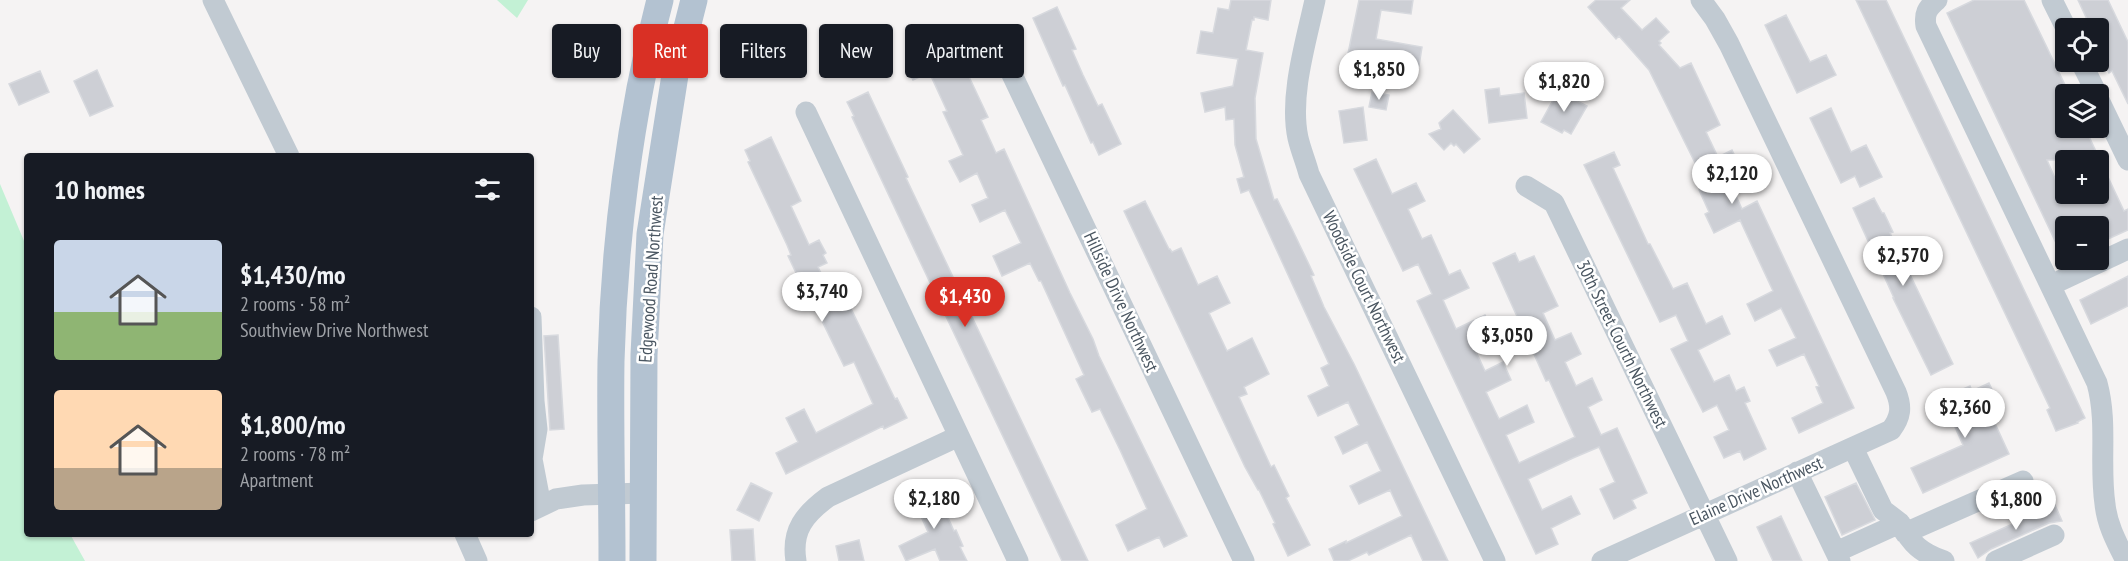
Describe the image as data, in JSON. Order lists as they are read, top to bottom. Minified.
{"streets":{"main road":["Edgewood Road Northwest"],"street":["Woodside Court Northwest","Hillside Drive Northwest","30th Street Courth Northwest","Elaine Drive Northwest"]},"crossings":[["30th Street Courth Northwest","Elaine Drive Northwest"]],"page":{"map_buttons":["+","−"],"chip":["Buy","Rent","Filters","New","Apartment"],"price":["$1,850","$1,820","$2,120","$2,570","$3,740","$1,430","$3,050","$2,360","$2,180","$1,800"],"heading":"10 homes","list":[{"name":"$1,430/mo","note":"2 rooms · 58 m² · Southview Drive Northwest"},{"name":"$1,800/mo","note":"2 rooms · 78 m² · Apartment"}]}}
